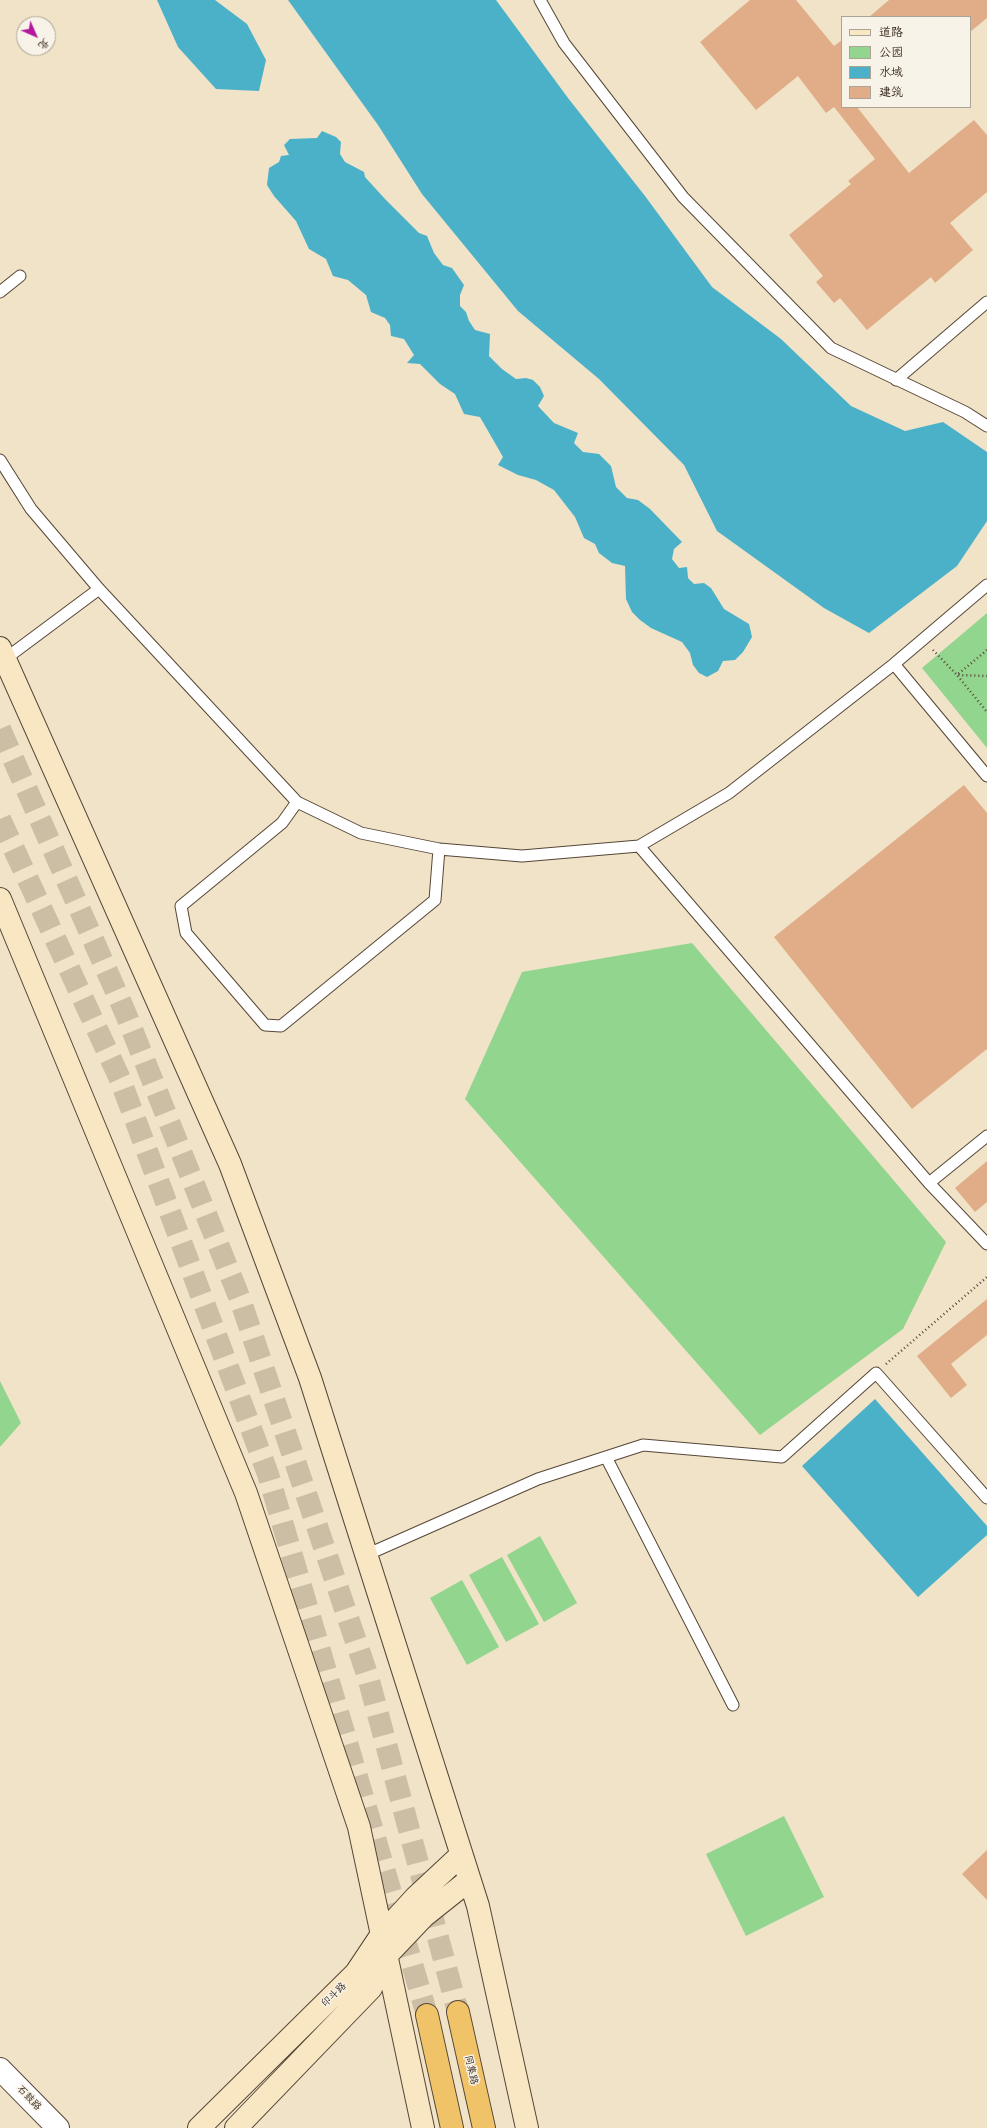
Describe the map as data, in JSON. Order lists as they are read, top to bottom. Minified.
{"streets":{"highway":["同集路"],"main road":["印斗路"],"street":["石鼓路"]},"legend":["道路","公园","水域","建筑"],"north":"bottom right"}
